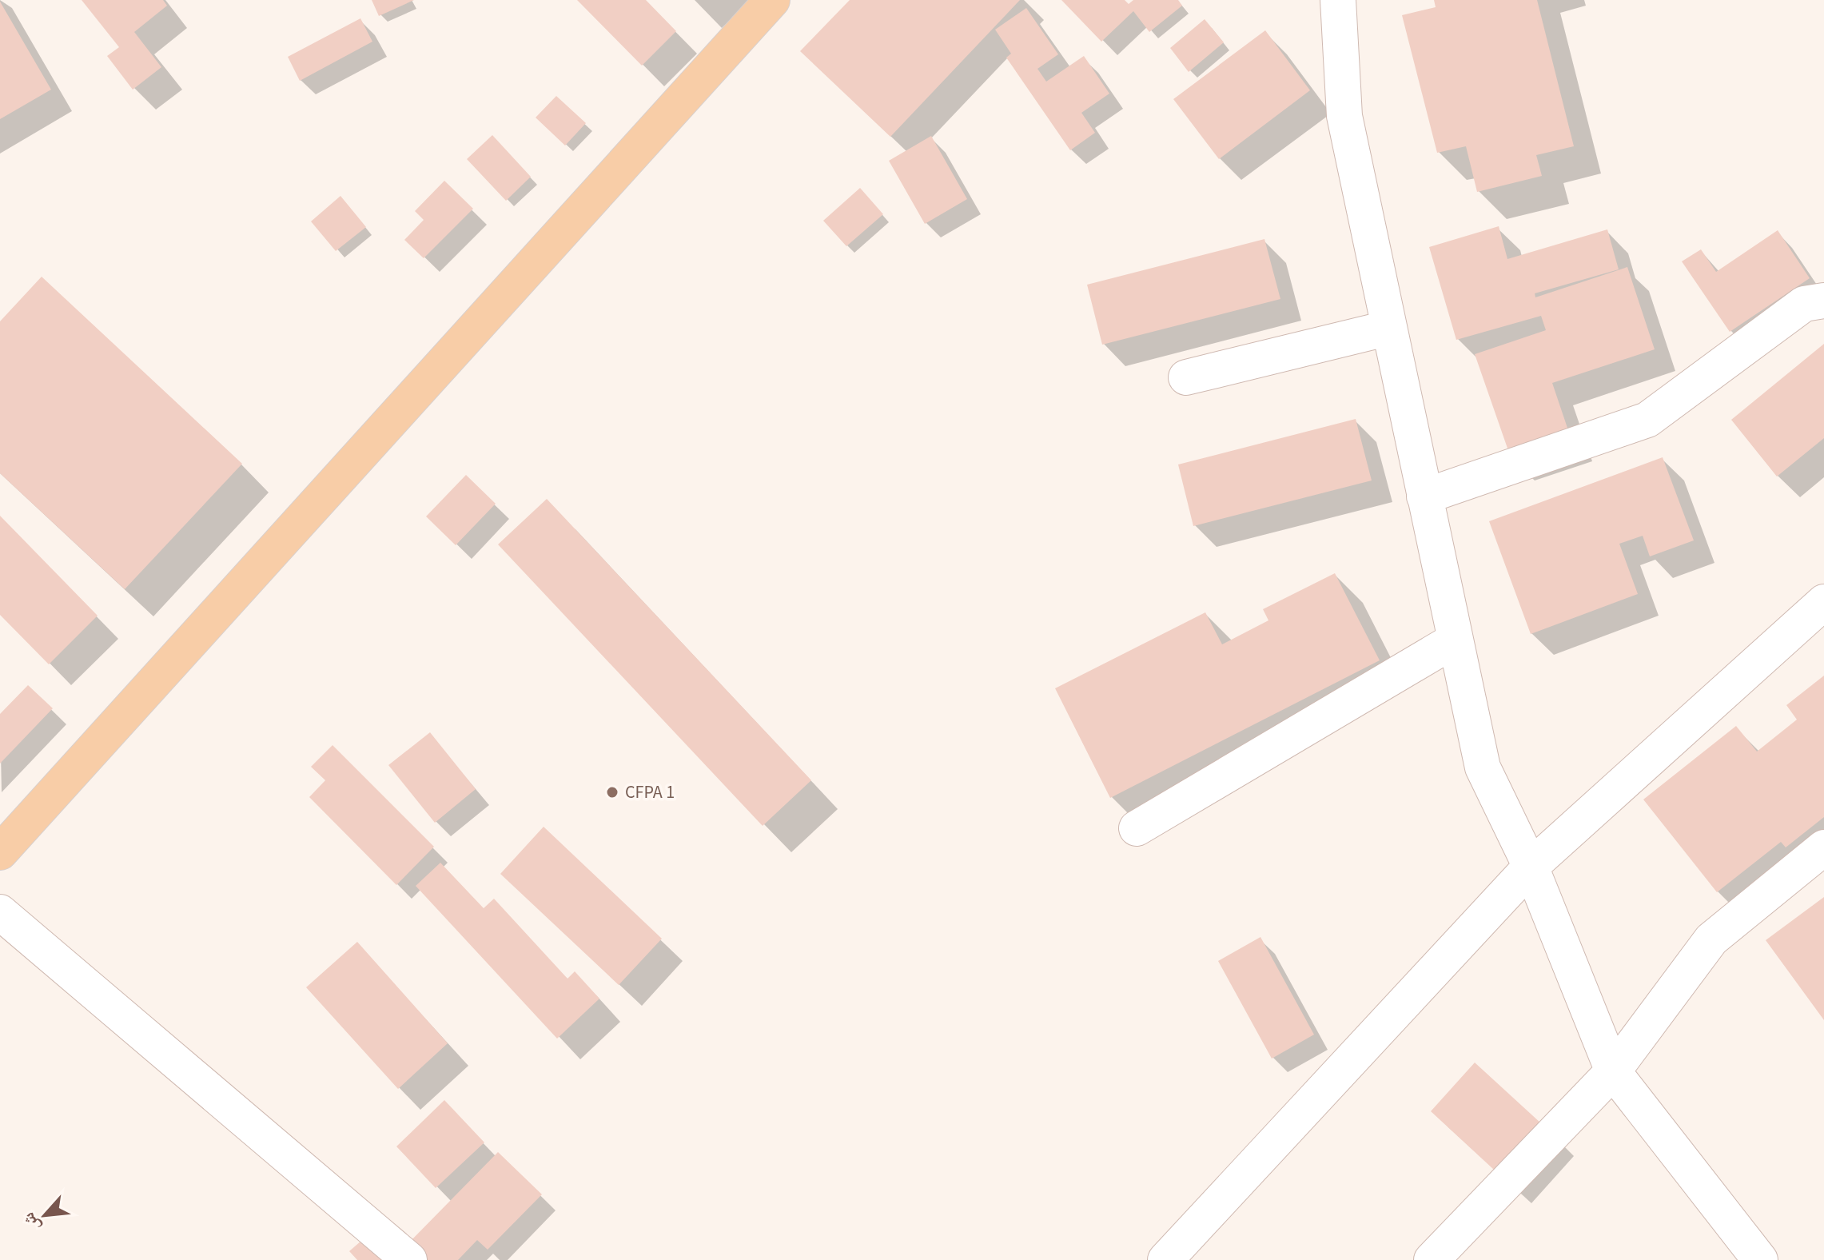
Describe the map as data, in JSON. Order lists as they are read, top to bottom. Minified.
{"places":["CFPA 1"],"north":"bottom left"}
